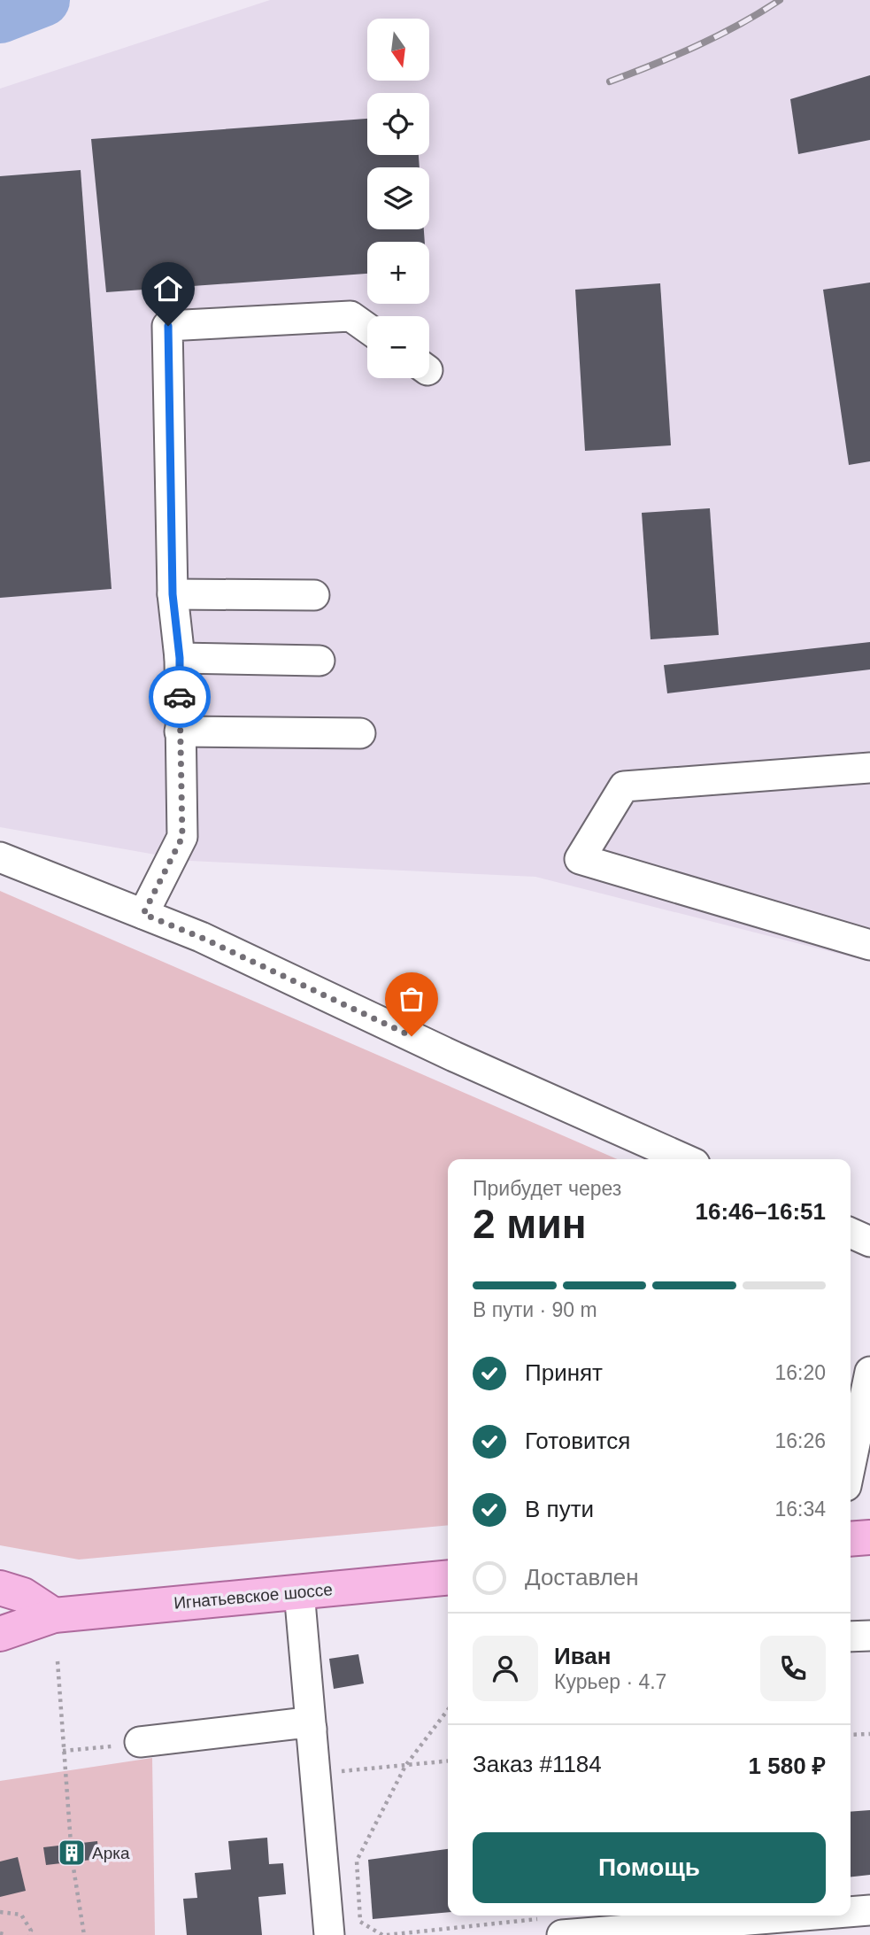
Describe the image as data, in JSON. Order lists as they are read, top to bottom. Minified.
{"streets":{"main road":["Игнатьевское шоссе"]},"places":{"building":["Арка"]},"north":"bottom","page":{"map_buttons":["+","−"],"heading":["2 мин","Прибудет через","16:46–16:51"],"panel":["Иван","Курьер · 4.7","Заказ #1184","1 580 ₽"],"bar":"В пути · 90 m","list":[["Принят","16:20"],["Готовится","16:26"],["В пути","16:34"],"Доставлен"],"buttons":"Помощь"}}
